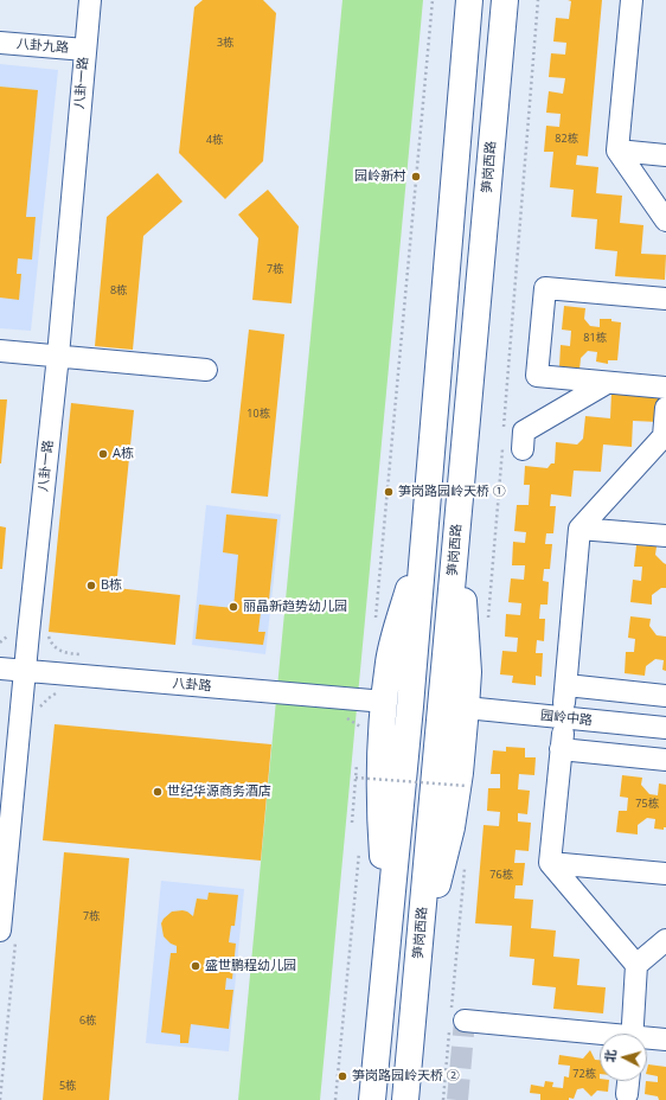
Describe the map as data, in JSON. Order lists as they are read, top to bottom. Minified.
{"streets":{"main road":["笋岗西路"],"street":["八卦九路","八卦一路","八卦路","园岭中路"]},"crossings":[["八卦九路","八卦一路"],["八卦一路","八卦路"]],"places":["园岭新村","A栋","笋岗路园岭天桥 ①","B栋","丽晶新趋势幼儿园","世纪华源商务酒店","盛世鹏程幼儿园","笋岗路园岭天桥 ②"],"house_numbers":["3栋","82栋","4栋","7栋","8栋","81栋","10栋","75栋","76栋","7栋","6栋","72栋","5栋"],"north":"left"}
